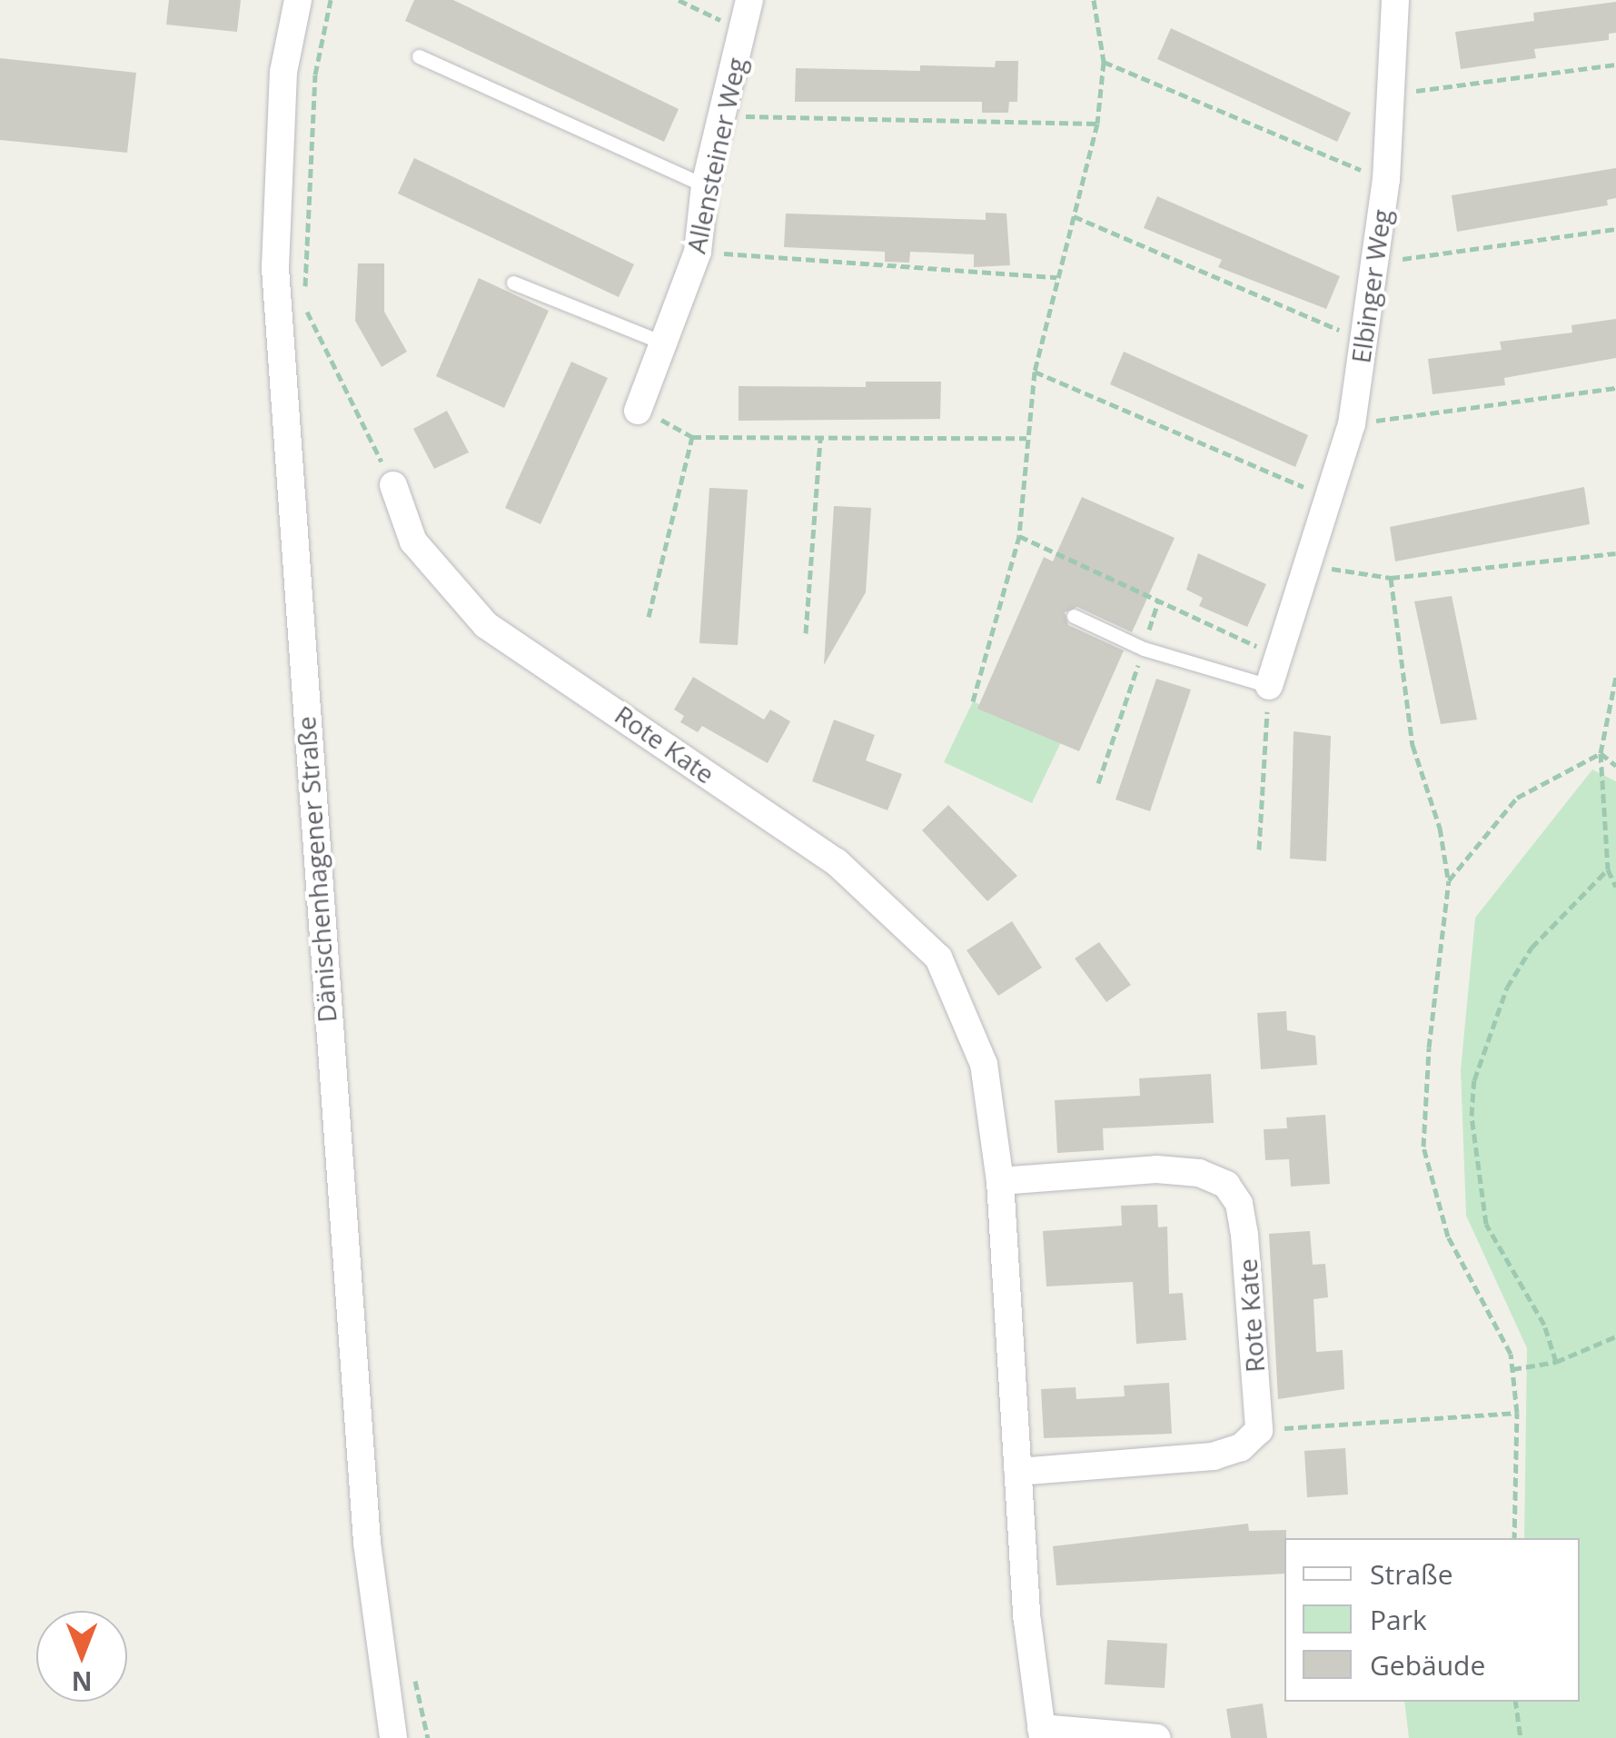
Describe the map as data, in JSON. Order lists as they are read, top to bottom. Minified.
{"streets":{"street":["Allensteiner Weg","Elbinger Weg","Rote Kate","Dänischenhagener Straße"]},"legend":["Straße","Park","Gebäude"],"north":"bottom"}
